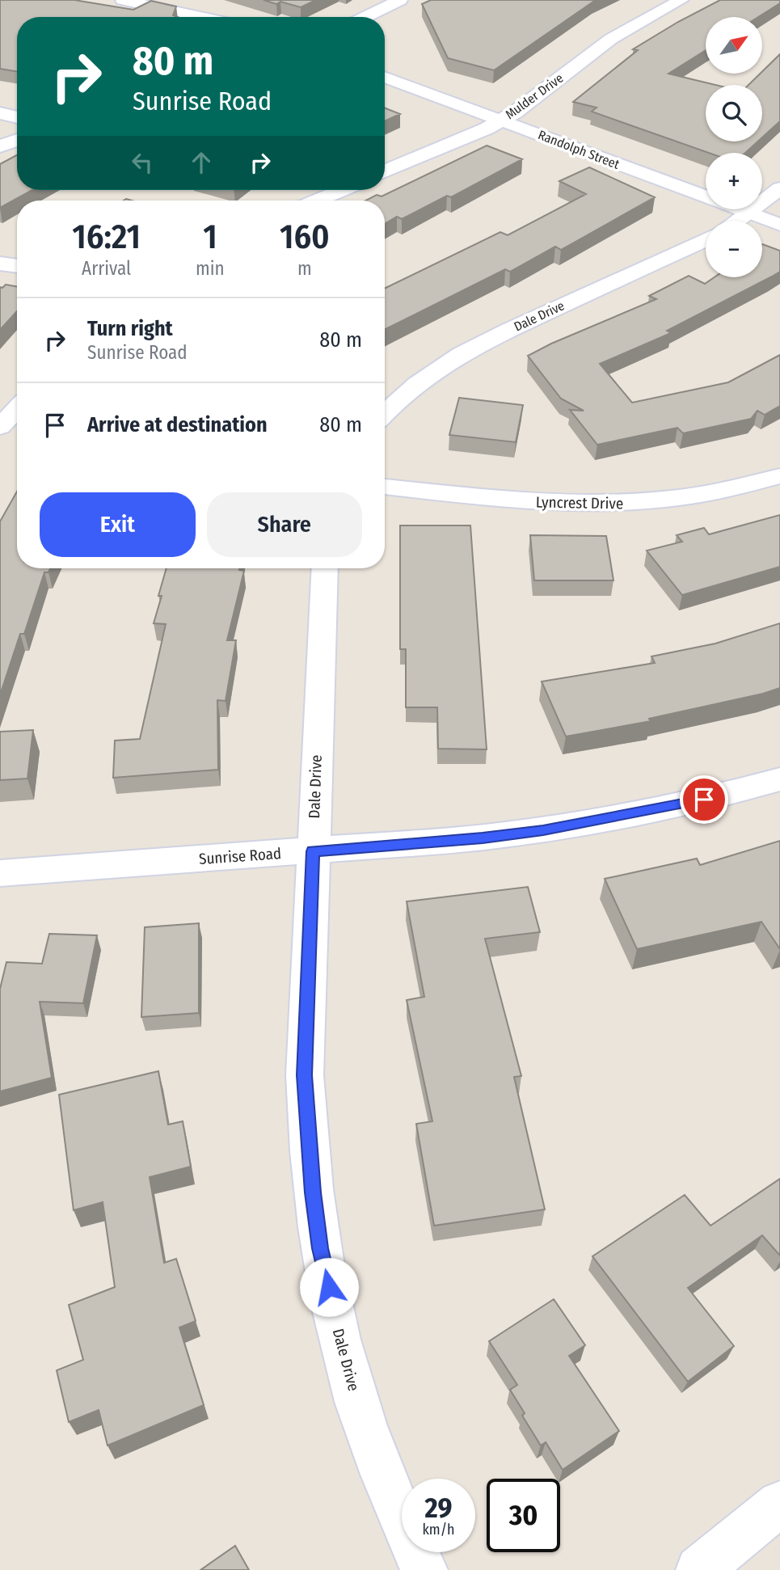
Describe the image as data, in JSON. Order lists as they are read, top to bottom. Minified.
{"streets":{"street":["Mulder Drive","Randolph Street","Dale Drive","Lyncrest Drive","Sunrise Road"]},"crossings":[["Mulder Drive","Randolph Street"],["Dale Drive","Sunrise Road"]],"north":"top right","page":{"map_buttons":["+","−"],"turn":["80 m","Sunrise Road"],"eta":["16:21","Arrival","1","min","160","m"],"list":[{"name":"Turn right","note":"Sunrise Road","value":"80 m"},{"name":"Arrive at destination","value":"80 m"}],"buttons":["Exit","Share"],"speed":"29 km/h","limit":"30"}}
